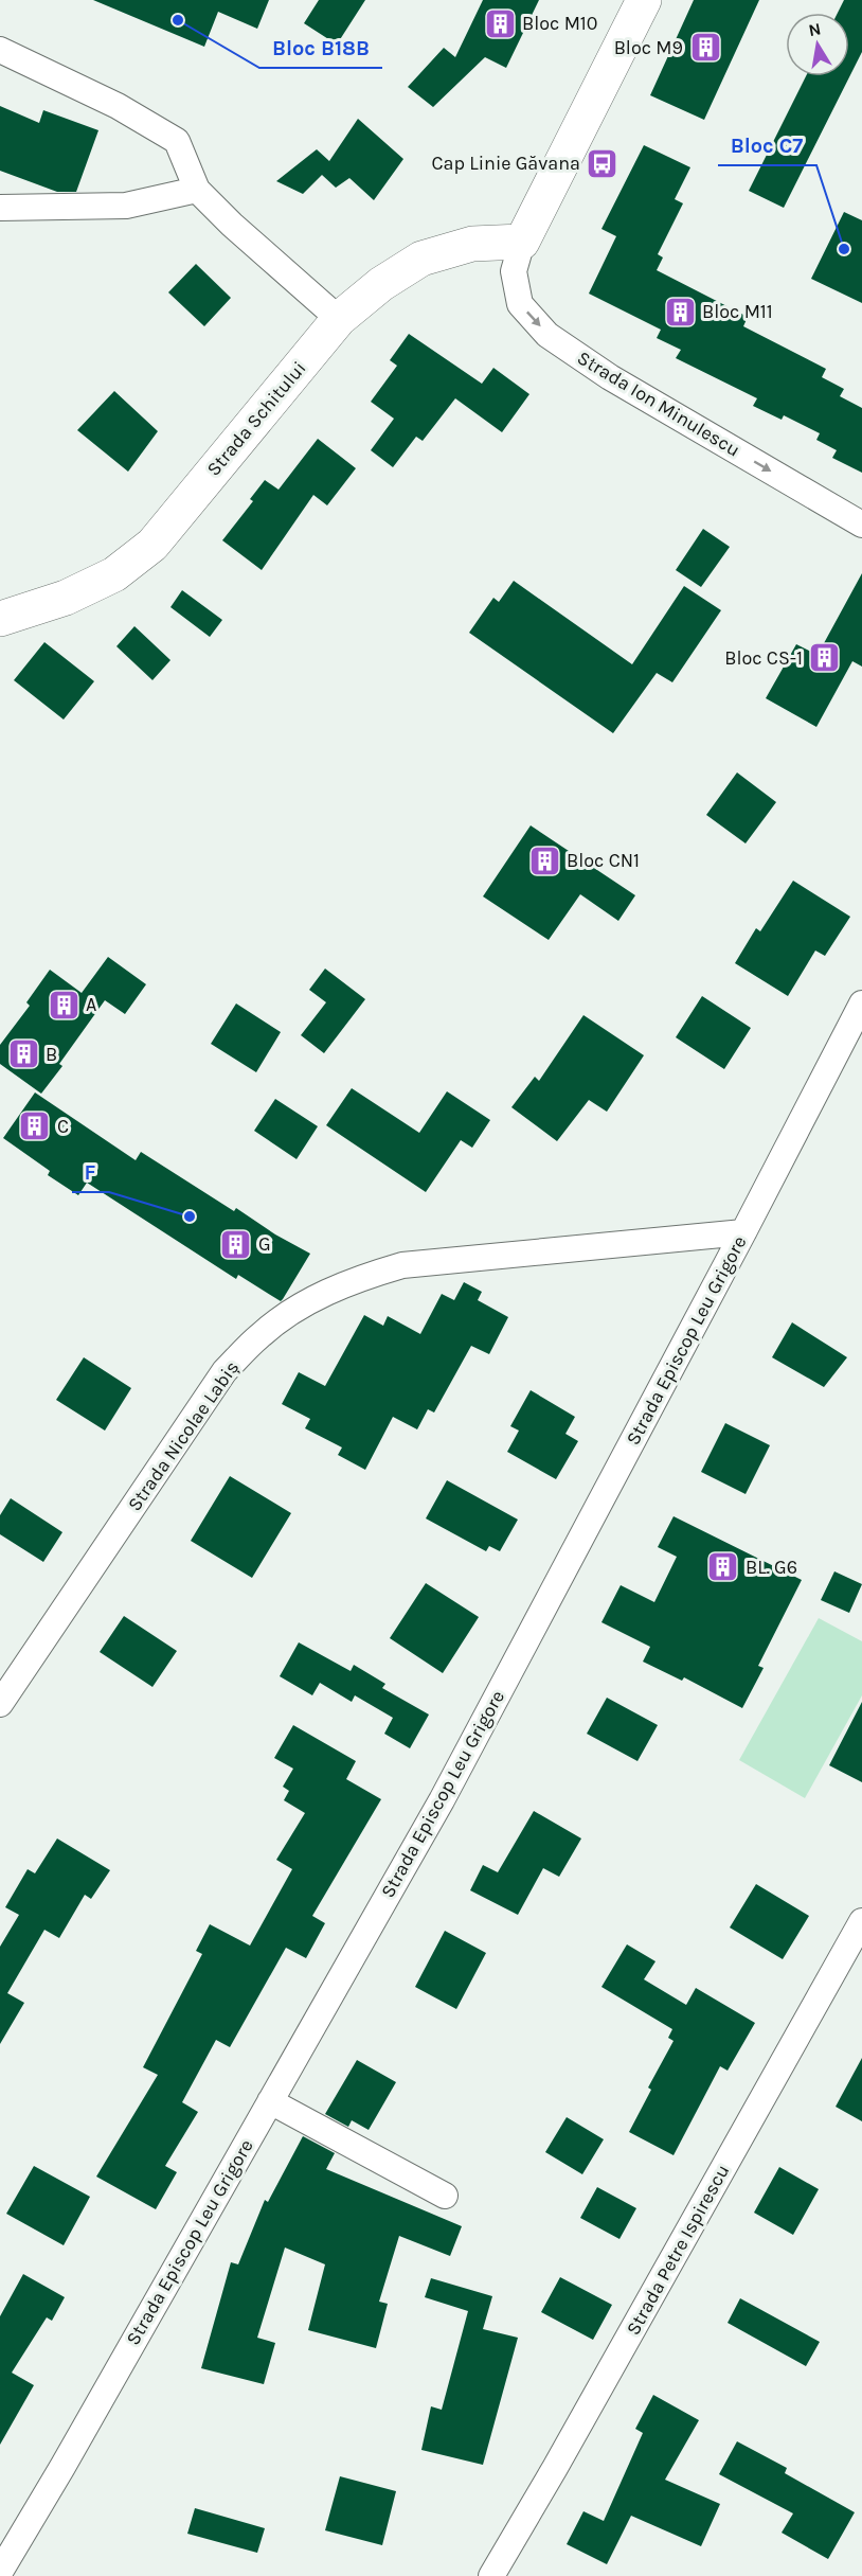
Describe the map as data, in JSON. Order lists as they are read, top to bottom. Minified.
{"streets":{"main road":["Strada Schitului"],"street":["Strada Ion Minulescu","Strada Episcop Leu Grigore","Strada Nicolae Labiș","Strada Petre Ispirescu"]},"crossings":[["Strada Ion Minulescu","Strada Schitului"],["Strada Episcop Leu Grigore","Strada Nicolae Labiș"]],"one_way":["Strada Ion Minulescu"],"places":{"other":["Bloc B18B","Bloc C7","F"],"building":["Bloc M10","Bloc M9","Bloc M11","Bloc CS-1","Bloc CN1","A","B","C","G","BL. G6"],"bus stop":["Cap Linie Găvana"]},"north":"top"}
